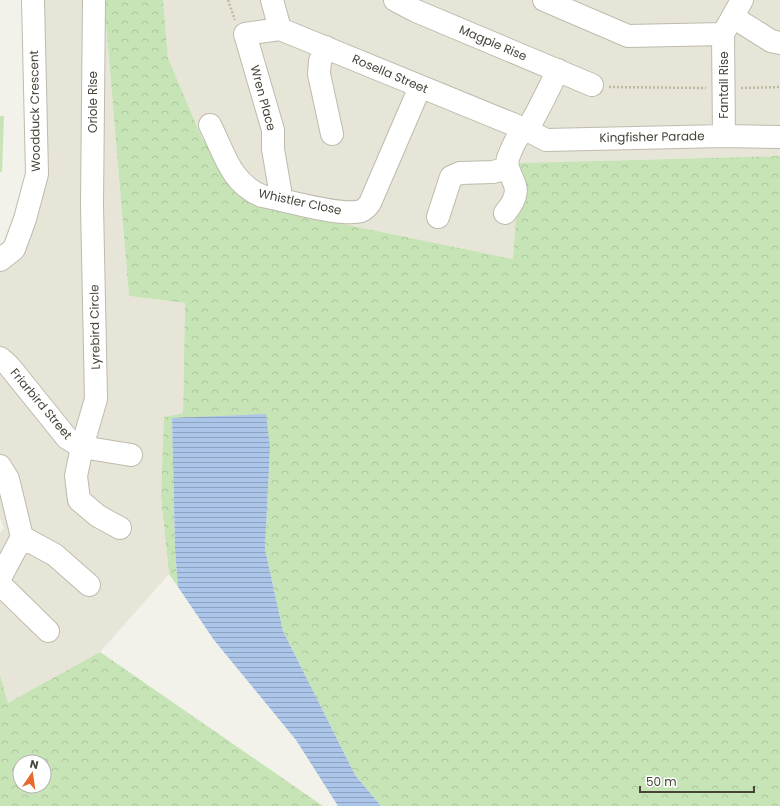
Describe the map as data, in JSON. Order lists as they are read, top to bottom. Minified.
{"streets":{"street":["Magpie Rise","Rosella Street","Fantail Rise","Wren Place","Oriole Rise","Woodduck Crescent","Kingfisher Parade","Whistler Close","Lyrebird Circle","Friarbird Street"]},"crossings":[["Rosella Street","Wren Place"],["Rosella Street","Kingfisher Parade"],["Rosella Street","Whistler Close"],["Fantail Rise","Kingfisher Parade"],["Wren Place","Whistler Close"],["Oriole Rise","Lyrebird Circle"],["Lyrebird Circle","Friarbird Street"]],"scale_bar":"50 m","north":"top"}
